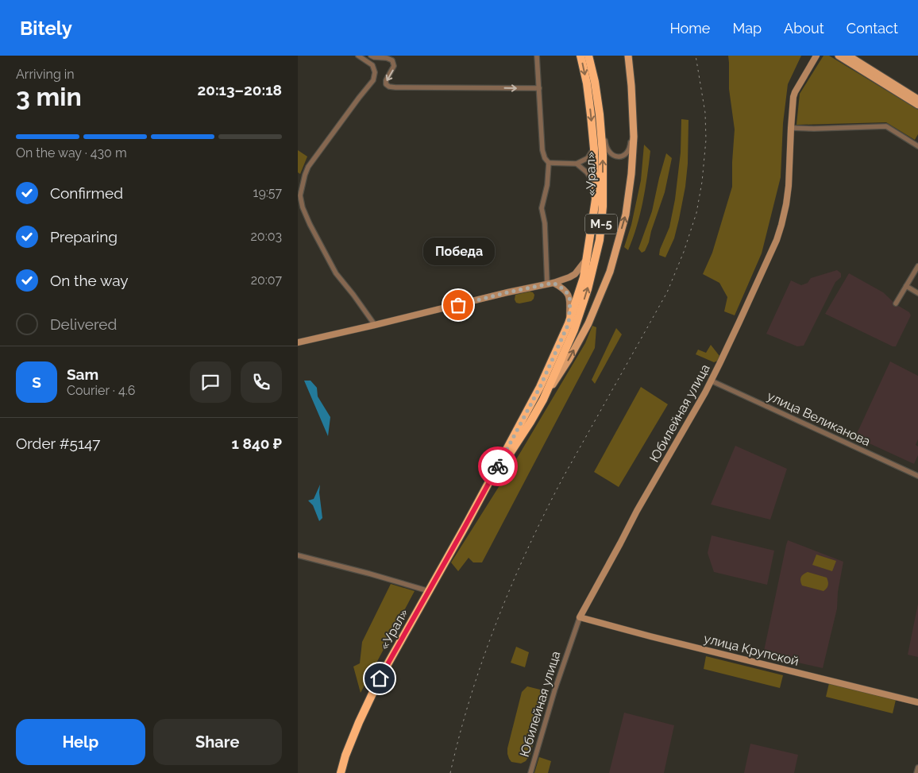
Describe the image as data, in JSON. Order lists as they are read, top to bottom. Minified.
{"streets":{"highway":["«Урал»","М-5"],"street":["Юбилейная улица","улица Великанова","улица Крупской"]},"crossings":[["Юбилейная улица","улица Великанова"],["Юбилейная улица","улица Крупской"]],"places":["Победа"],"page":{"header":"Bitely","nav":["Home","Map","About","Contact"],"heading":["3 min","Arriving in","20:13–20:18"],"panel":["Sam","Courier · 4.6","Order #5147","1 840 ₽"],"bar":"On the way · 430 m","list":[["Confirmed","19:57"],["Preparing","20:03"],["On the way","20:07"],"Delivered"],"bubble":"Победа","round":"S","buttons":["Help","Share"]}}
